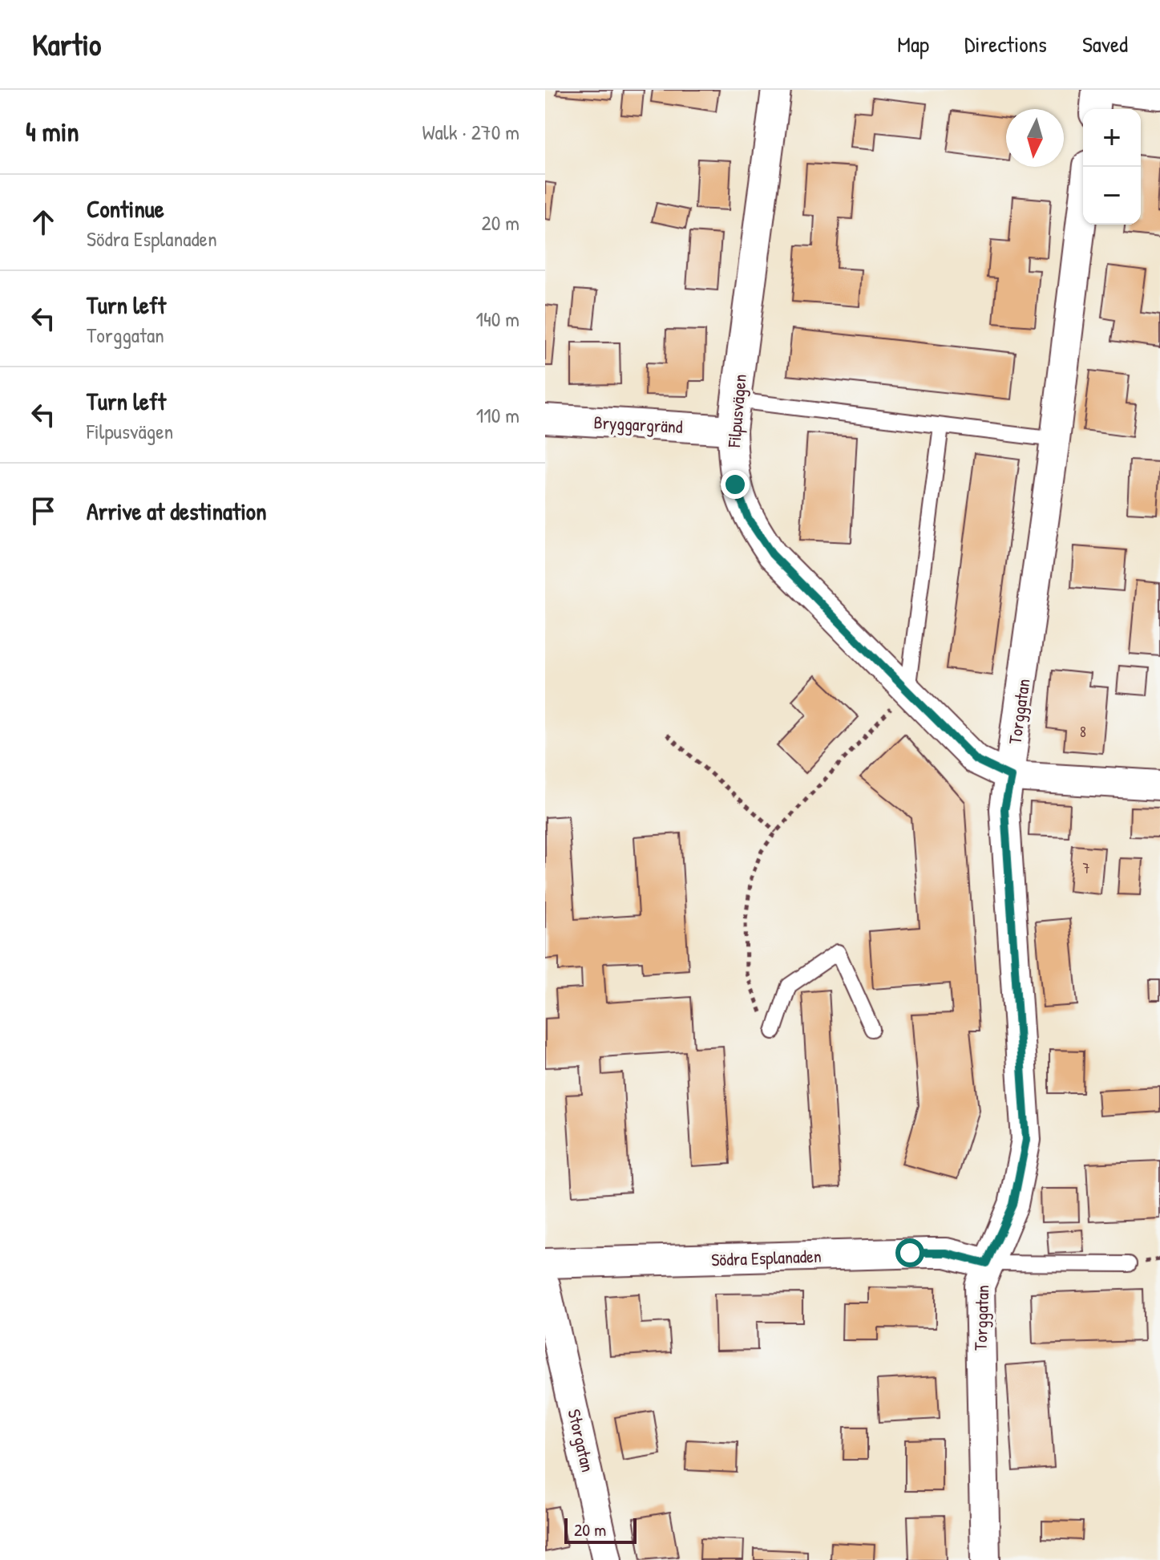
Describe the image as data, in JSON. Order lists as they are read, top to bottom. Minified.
{"streets":{"street":["Filpusvägen","Bryggargränd","Torggatan","Södra Esplanaden","Storgatan"]},"crossings":[["Filpusvägen","Bryggargränd"],["Filpusvägen","Torggatan"],["Torggatan","Södra Esplanaden"]],"house_numbers":["8","7"],"scale_bar":"20 m","north":"bottom","page":{"header":"Kartio","nav":["Map","Directions","Saved"],"heading":["4 min","Walk · 270 m"],"map_buttons":["+","−"],"list":[["Continue","Södra Esplanaden","20 m"],["Turn left","Torggatan","140 m"],["Turn left","Filpusvägen","110 m"],"Arrive at destination"],"scale":"20 m"}}
